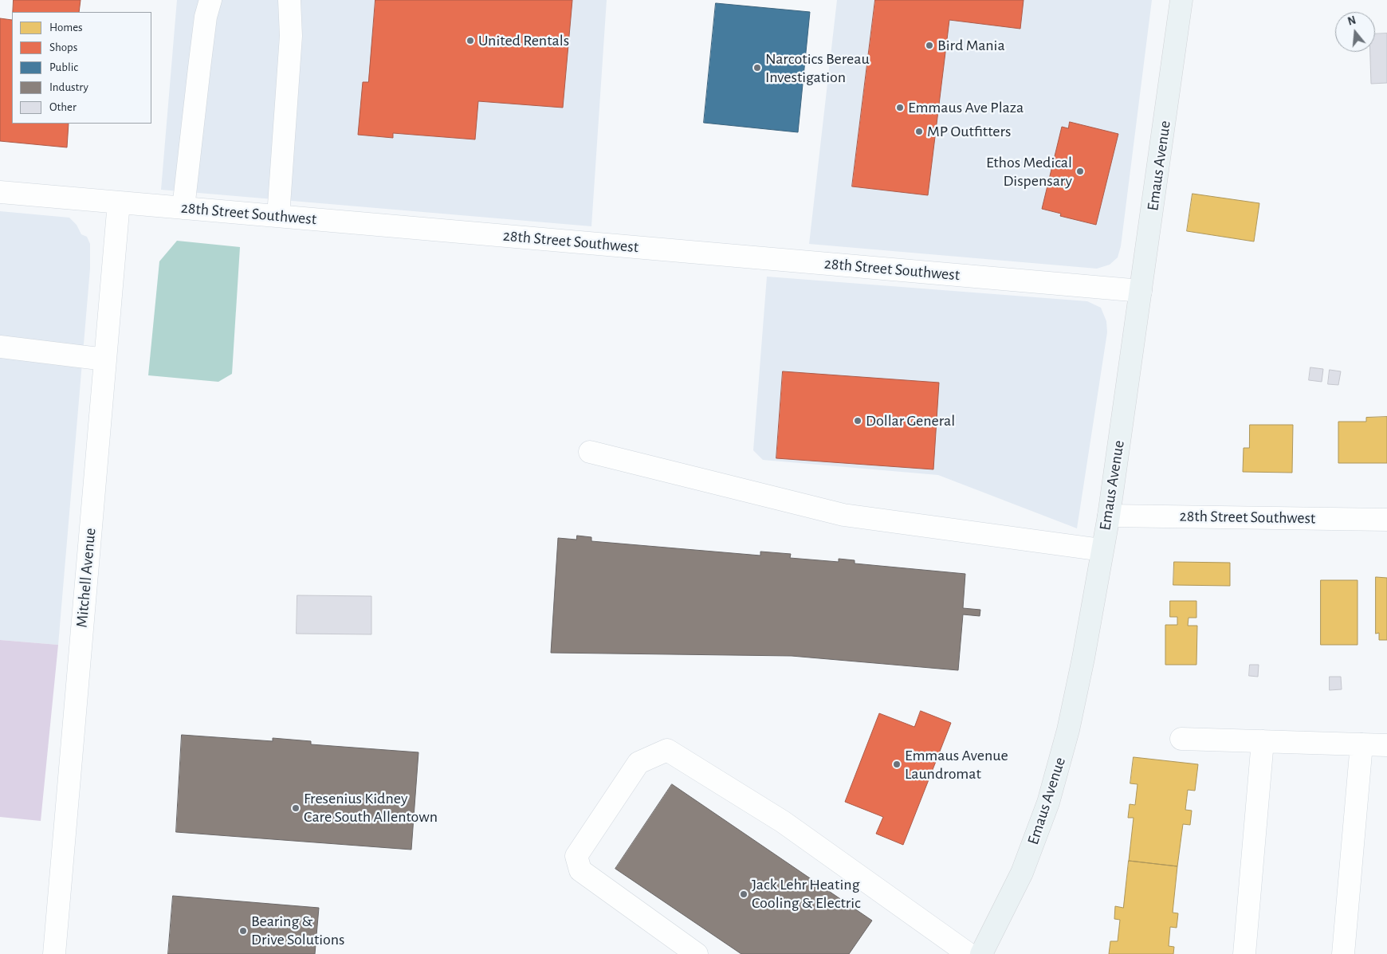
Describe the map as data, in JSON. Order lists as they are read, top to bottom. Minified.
{"streets":{"main road":["Emaus Avenue"],"street":["28th Street Southwest","Mitchell Avenue"]},"crossings":[["Emaus Avenue","28th Street Southwest"],["28th Street Southwest","Mitchell Avenue"]],"places":["United Rentals","Bird Mania","Narcotics Bereau Investigation","Emmaus Ave Plaza","MP Outfitters","Ethos Medical Dispensary","Dollar General","Emmaus Avenue Laundromat","Fresenius Kidney Care South Allentown","Jack Lehr Heating Cooling & Electric","Bearing & Drive Solutions"],"legend":["Homes","Shops","Public","Industry","Other"],"north":"top"}
